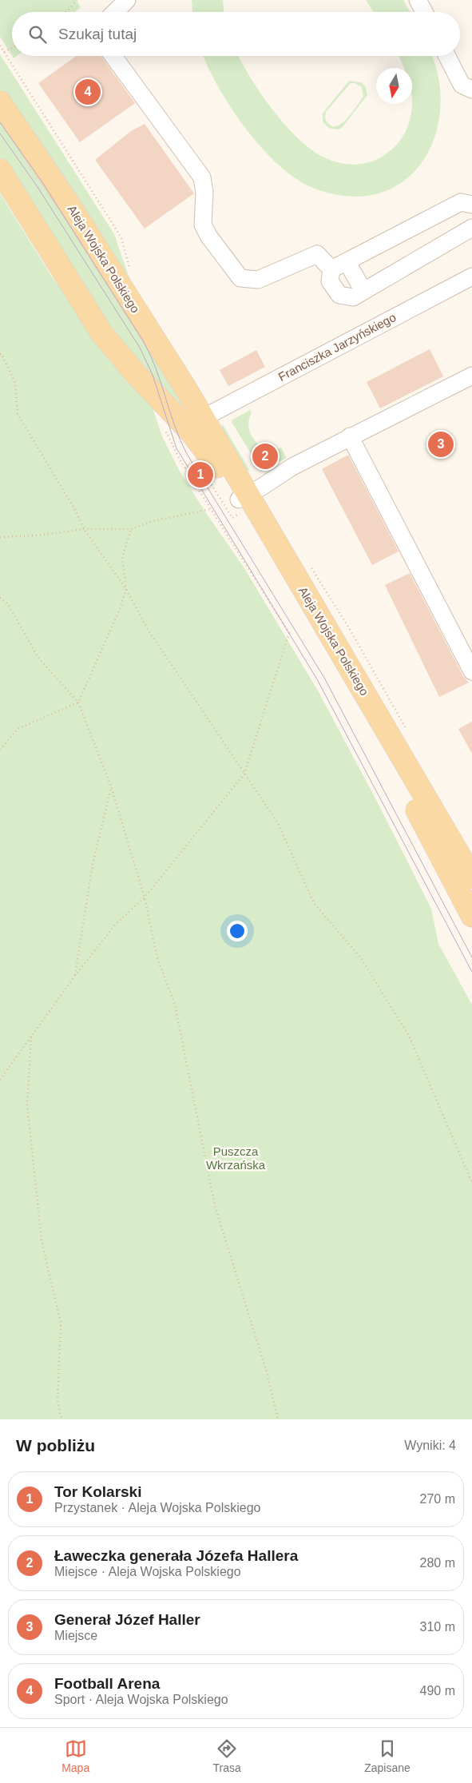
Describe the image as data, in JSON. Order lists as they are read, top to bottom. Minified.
{"streets":{"main road":["Aleja Wojska Polskiego"],"street":["Franciszka Jarzyńskiego"]},"crossings":[["Aleja Wojska Polskiego","Franciszka Jarzyńskiego"]],"parks":["Puszcza Wkrzańska"],"north":"bottom","page":{"search":"Szukaj tutaj","pins":["4","3","2","1"],"heading":["W pobliżu","Wyniki: 4"],"list":[{"mark":"1","name":"Tor Kolarski","note":"Przystanek · Aleja Wojska Polskiego","value":"270 m"},{"mark":"2","name":"Ławeczka generała Józefa Hallera","note":"Miejsce · Aleja Wojska Polskiego","value":"280 m"},{"mark":"3","name":"Generał Józef Haller","note":"Miejsce","value":"310 m"},{"mark":"4","name":"Football Arena","note":"Sport · Aleja Wojska Polskiego","value":"490 m"}],"nav":["Mapa","Trasa","Zapisane"]}}
